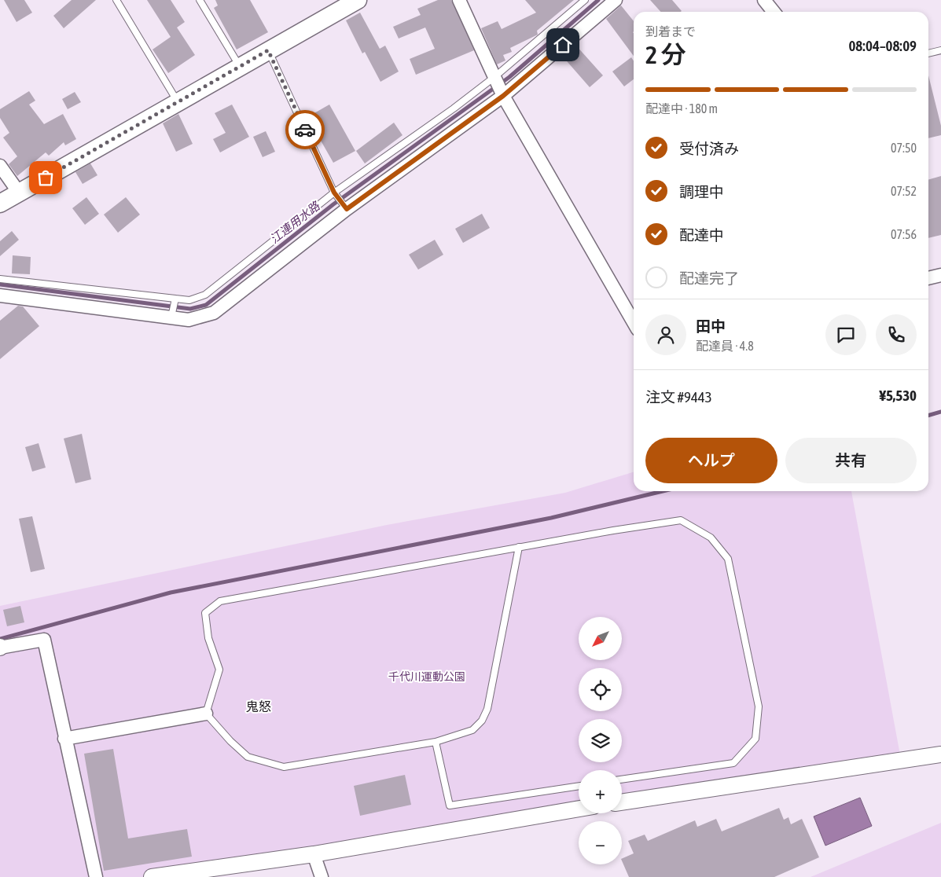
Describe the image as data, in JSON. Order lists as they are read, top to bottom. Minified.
{"districts":["鬼怒"],"water":["江連用水路"],"parks":["千代川運動公園"],"north":"bottom left","page":{"heading":["2 分","到着まで","08:04–08:09"],"panel":["田中","配達員 · 4.8","注文 #9443","¥5,530"],"bar":"配達中 · 180 m","list":[["受付済み","07:50"],["調理中","07:52"],["配達中","07:56"],"配達完了"],"buttons":["ヘルプ","共有"],"map_buttons":["+","−"]}}
